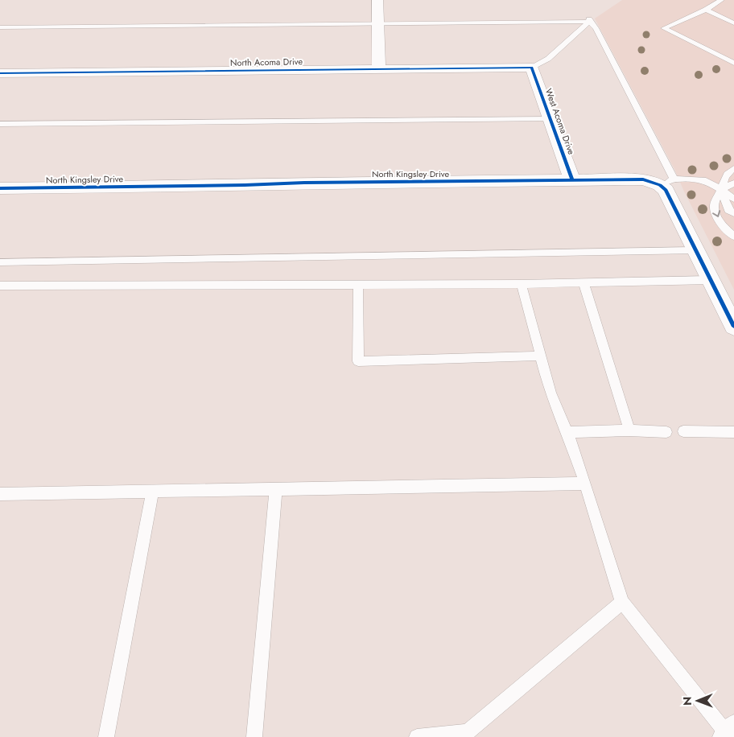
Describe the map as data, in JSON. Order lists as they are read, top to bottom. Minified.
{"streets":{"street":["North Acoma Drive","West Acoma Drive","North Kingsley Drive"]},"crossings":[["North Acoma Drive","West Acoma Drive"],["West Acoma Drive","North Kingsley Drive"]],"north":"left"}
